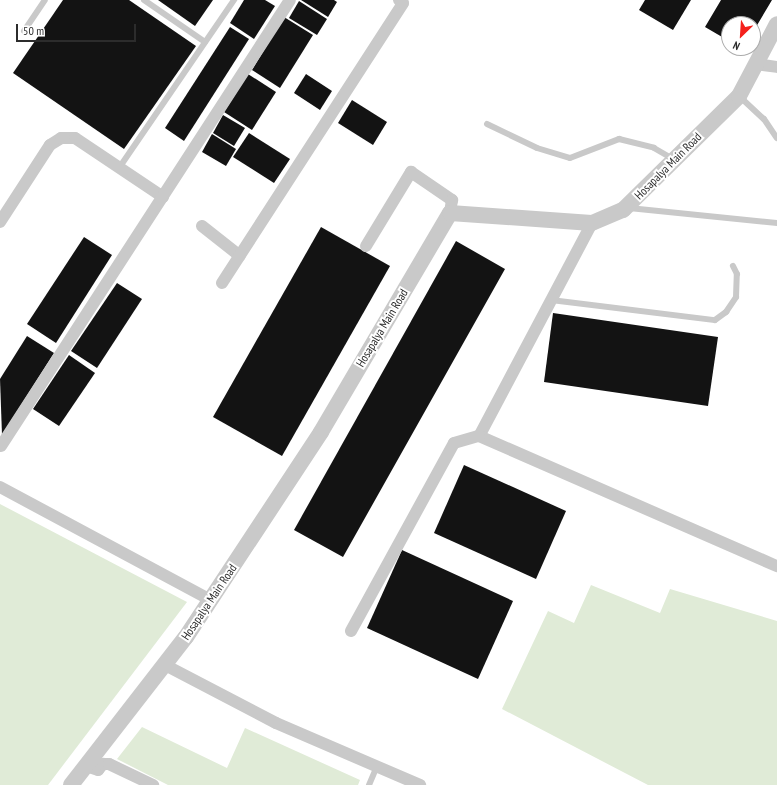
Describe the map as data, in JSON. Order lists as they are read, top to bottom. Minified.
{"streets":{"street":["Hosapalya Main Road"]},"scale_bar":"50 m","north":"bottom left"}
